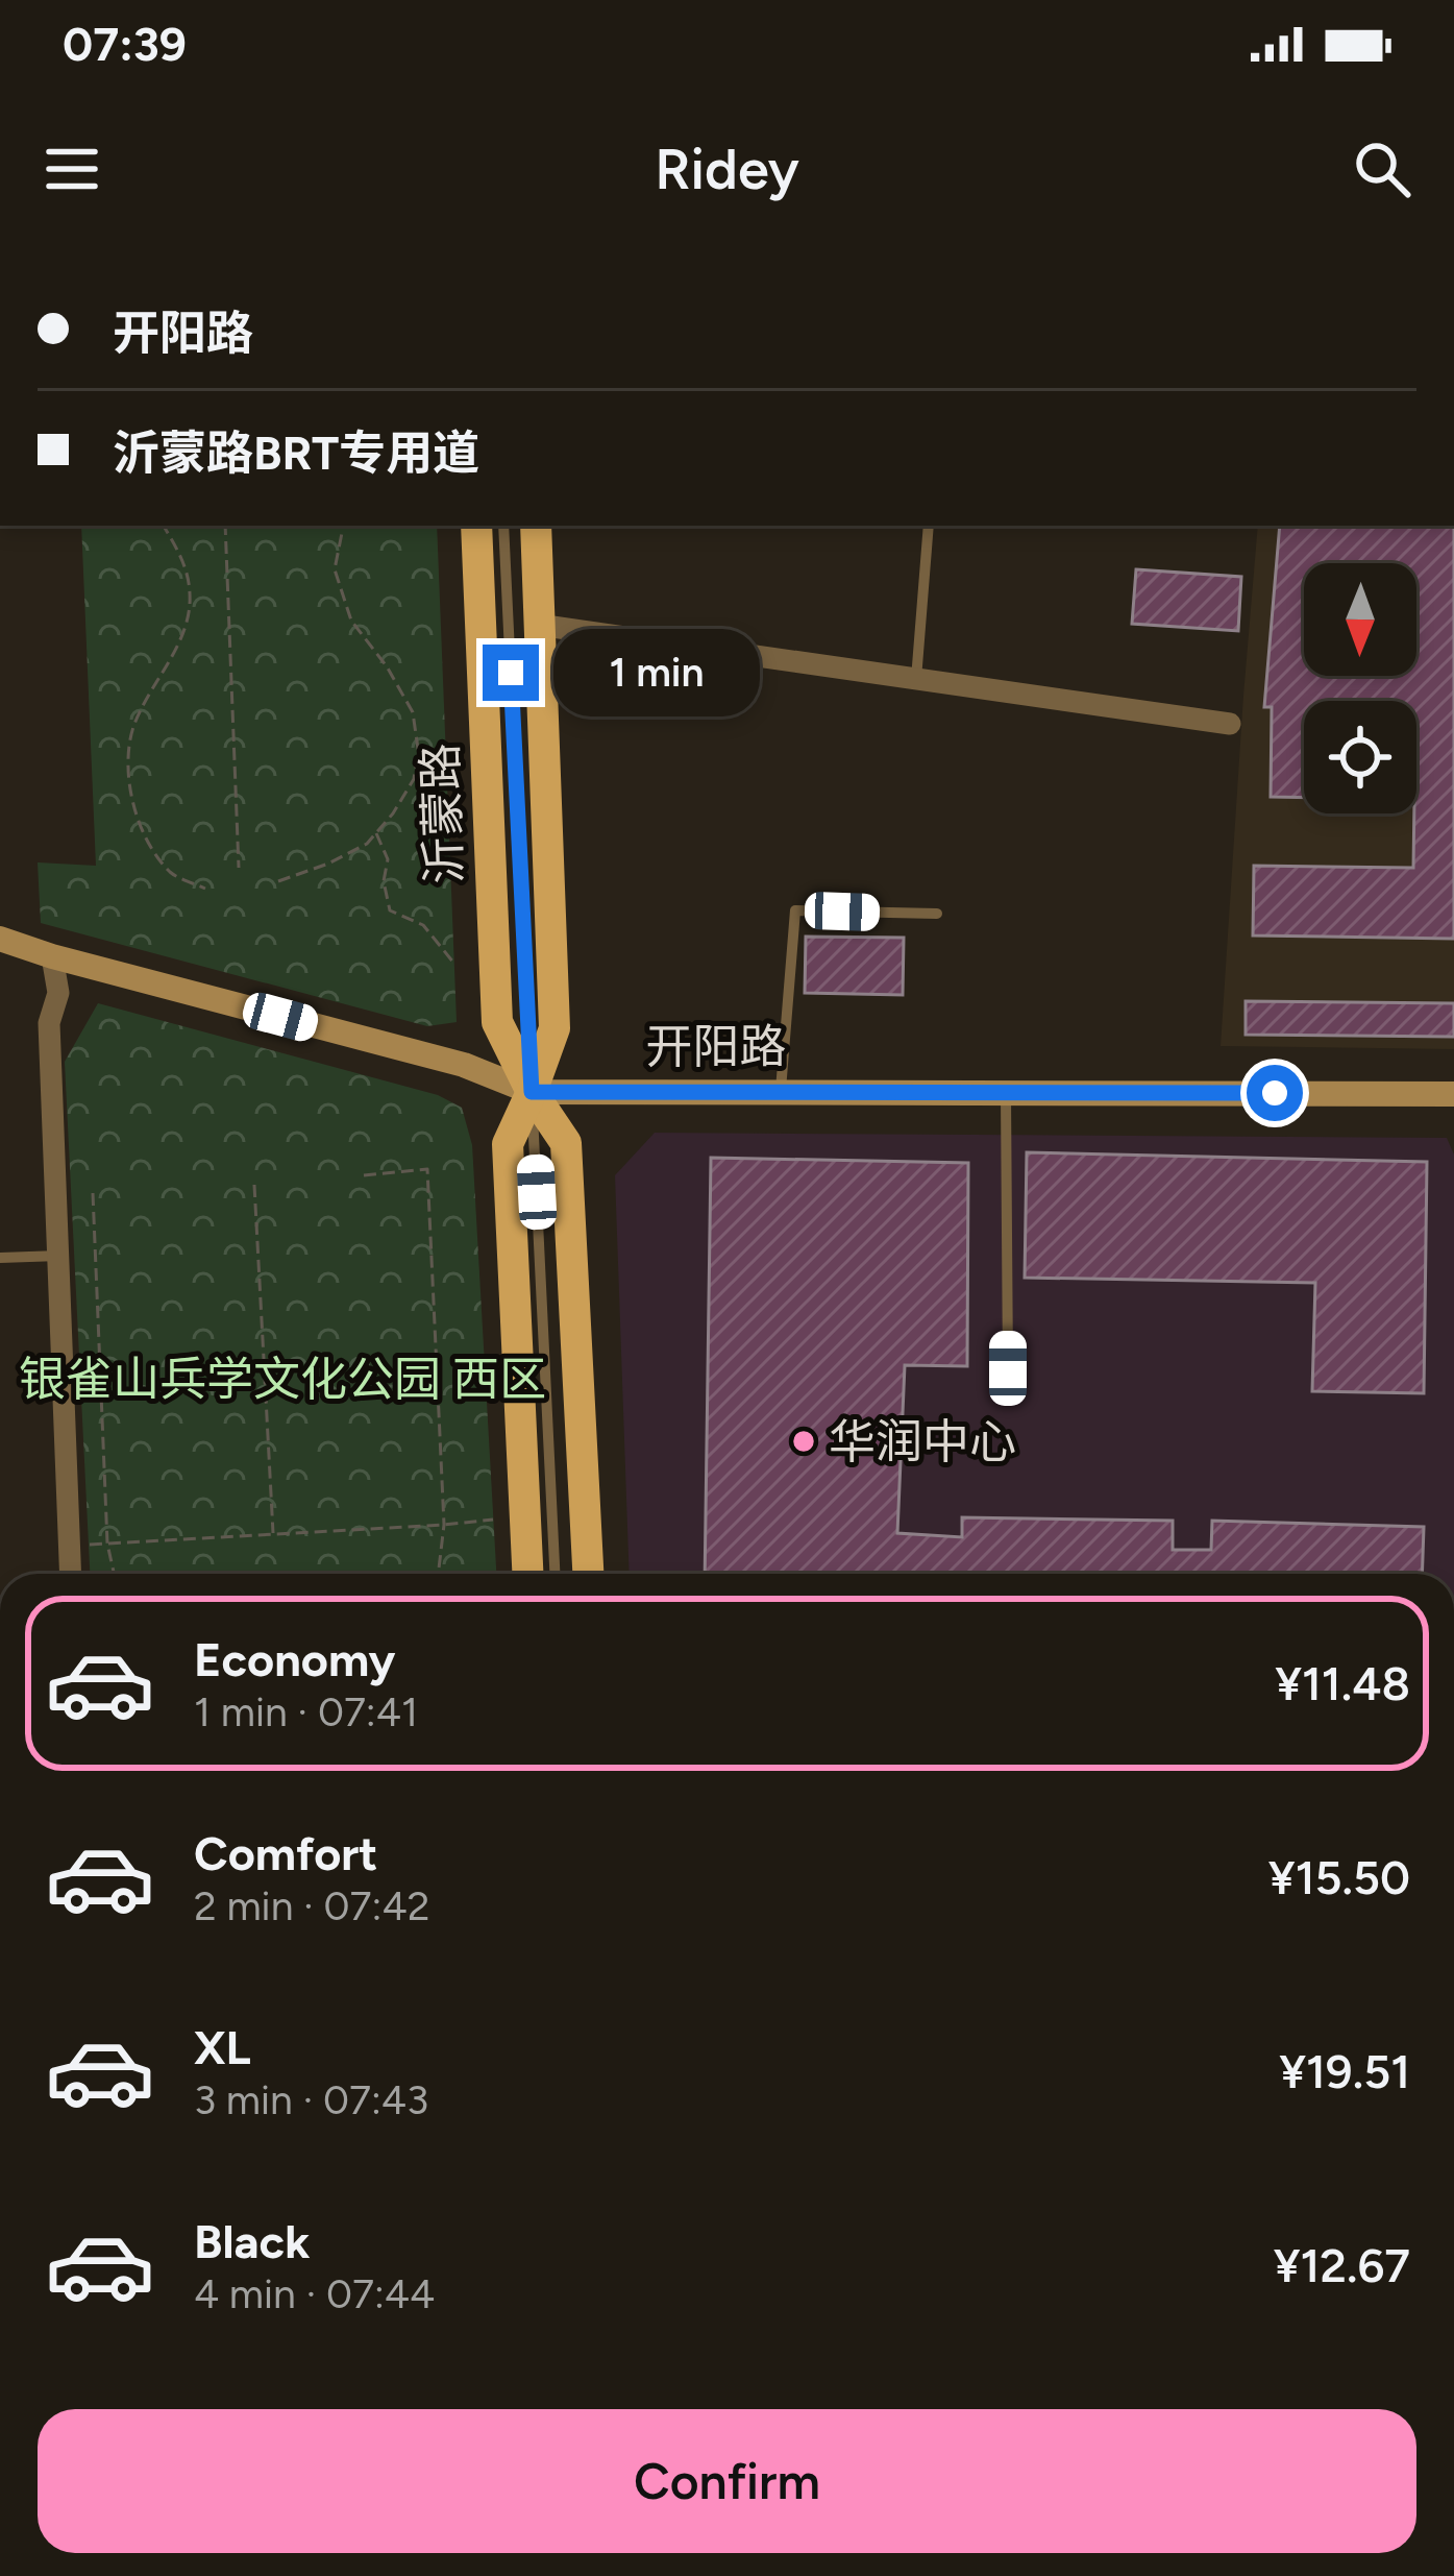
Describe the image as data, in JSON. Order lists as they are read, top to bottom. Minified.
{"streets":{"main road":["沂蒙路"],"street":["开阳路"]},"crossings":[["沂蒙路","开阳路"]],"parks":["银雀山兵学文化公园 西区"],"places":["华润中心"],"north":"bottom","page":{"status":"07:39","header":"Ridey","banner":["开阳路","沂蒙路BRT专用道"],"bubble":"1 min","list":[{"name":"Economy","note":"1 min · 07:41","value":"¥11.48"},{"name":"Comfort","note":"2 min · 07:42","value":"¥15.50"},{"name":"XL","note":"3 min · 07:43","value":"¥19.51"},{"name":"Black","note":"4 min · 07:44","value":"¥12.67"}],"buttons":"Confirm"}}
